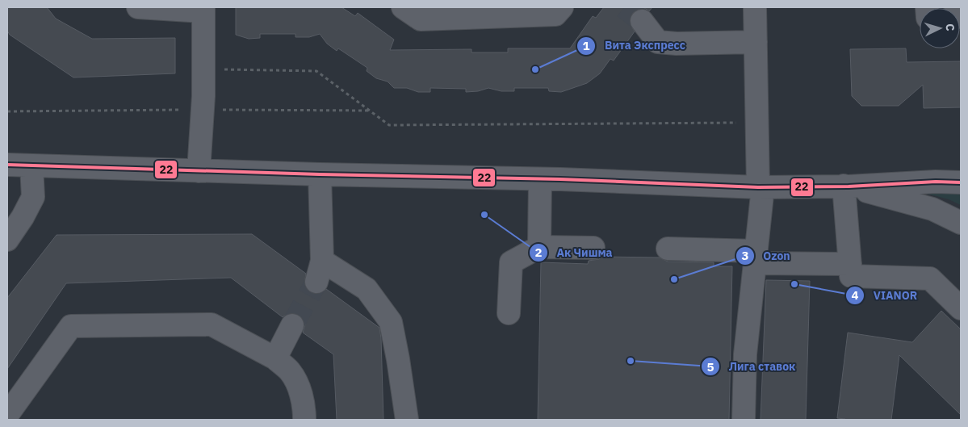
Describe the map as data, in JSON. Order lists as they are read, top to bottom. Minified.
{"places":["Вита Экспресс","Ак Чишма","Ozon","VIANOR","Лига ставок"],"lines":["transit line 22"],"north":"right"}
